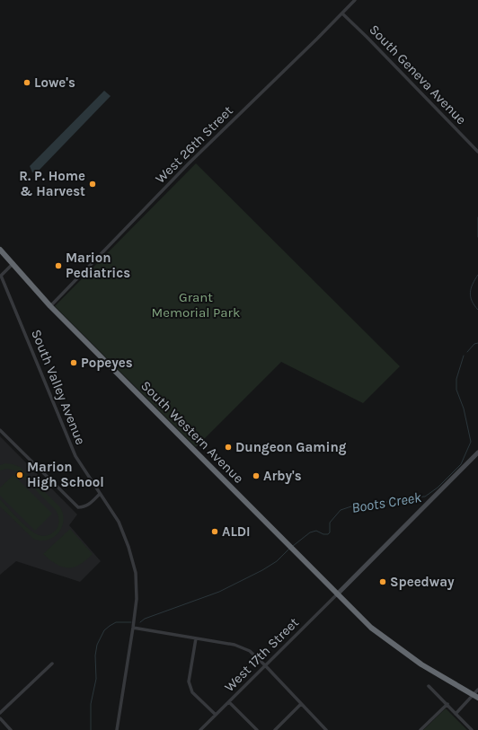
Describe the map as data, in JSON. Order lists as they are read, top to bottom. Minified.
{"streets":{"highway":["South Western Avenue"],"street":["South Geneva Avenue","West 26th Street","South Valley Avenue","West 17th Street"]},"crossings":[["South Geneva Avenue","West 26th Street"],["West 26th Street","South Western Avenue"],["South Western Avenue","West 17th Street"]],"water":["Boots Creek"],"parks":["Grant Memorial Park"],"places":["Lowe's","R. P. Home & Harvest","Marion Pediatrics","Popeyes","Dungeon Gaming","Marion High School","Arby's","ALDI","Speedway"]}
